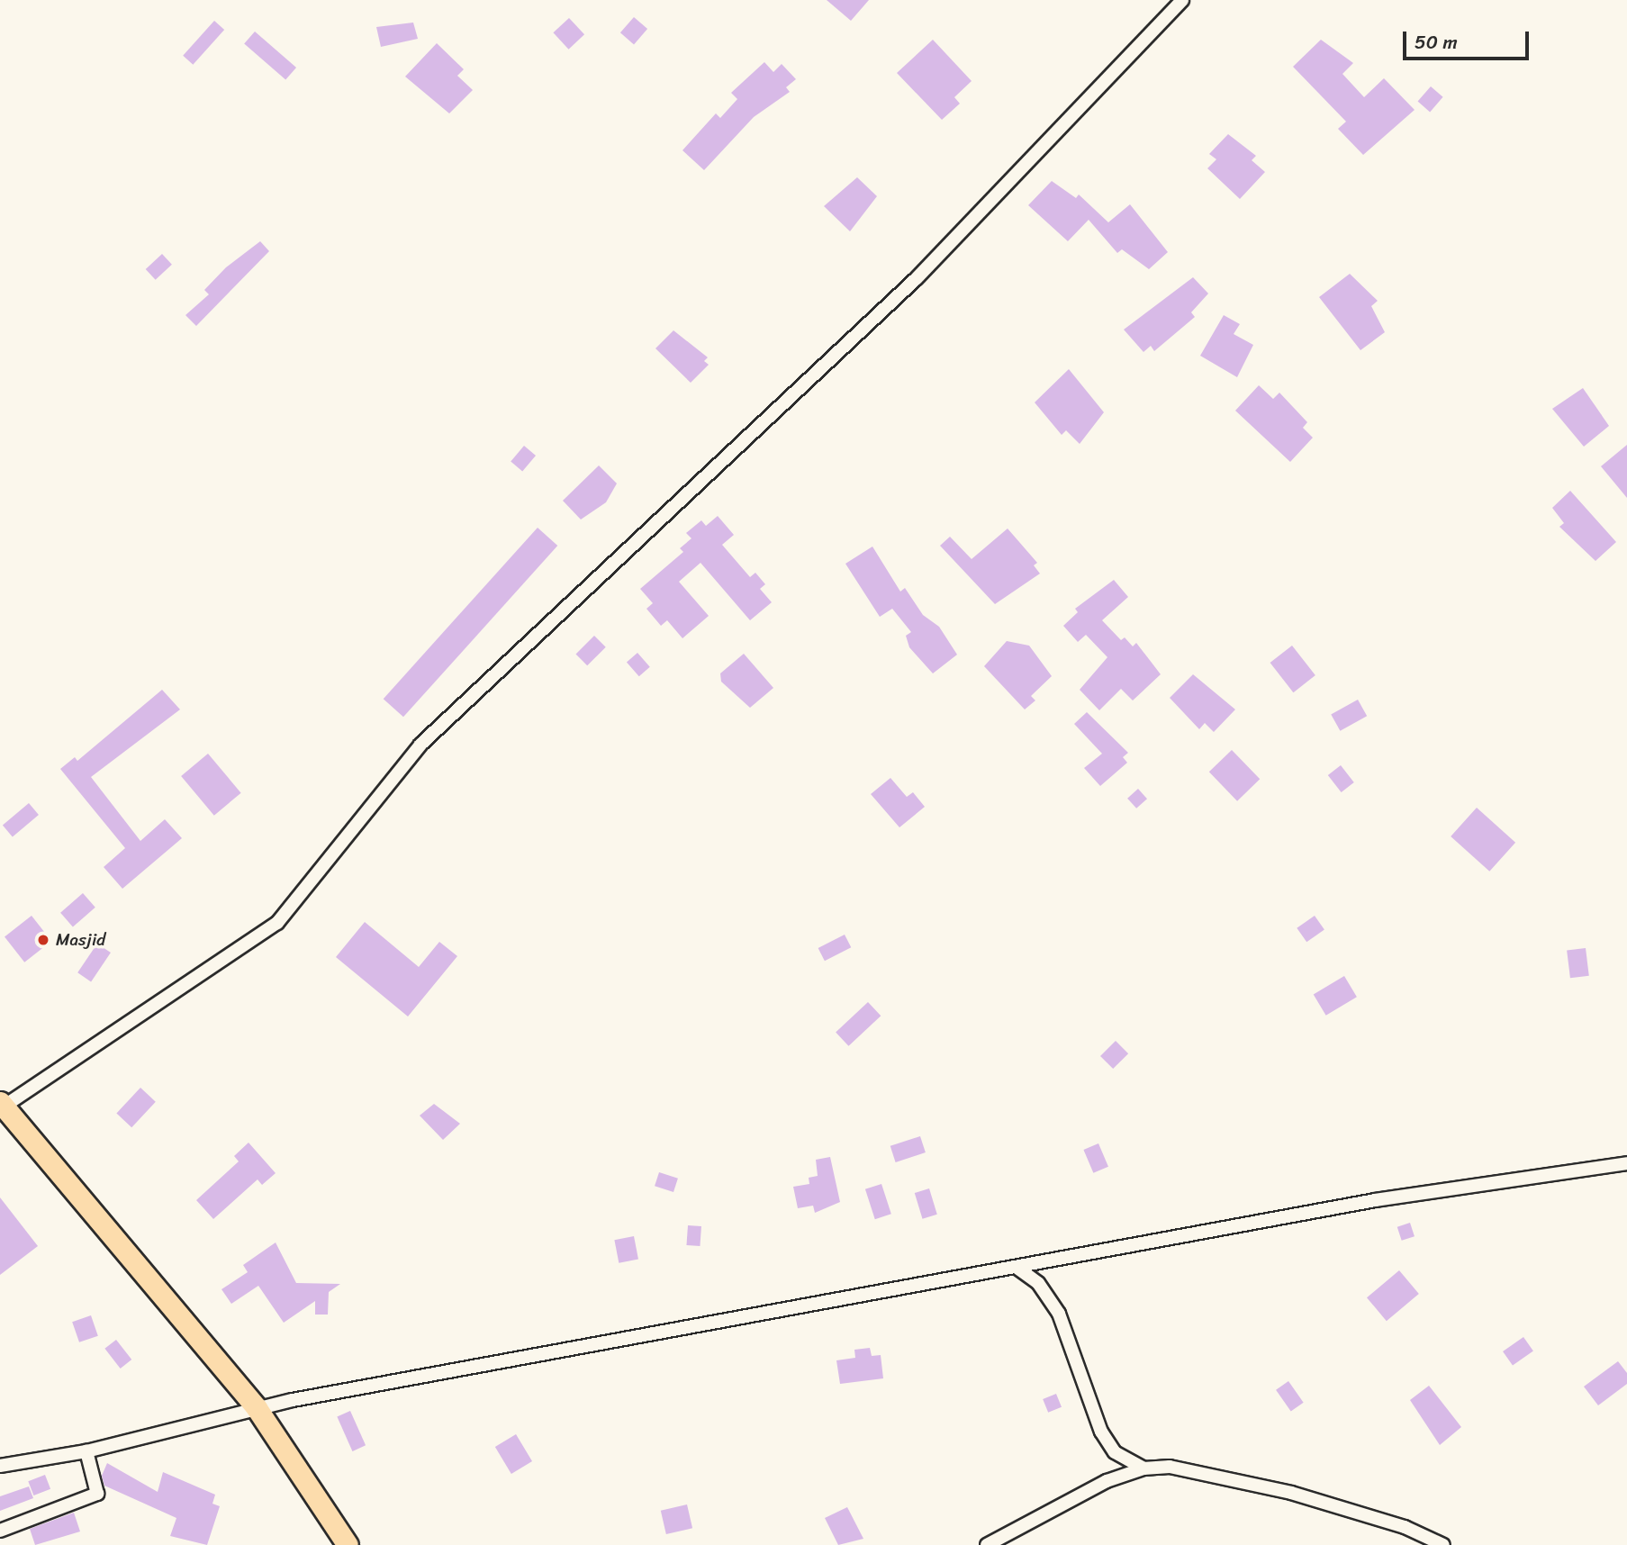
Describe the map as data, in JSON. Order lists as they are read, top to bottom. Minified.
{"places":["Masjid"],"scale_bar":"50 m"}
